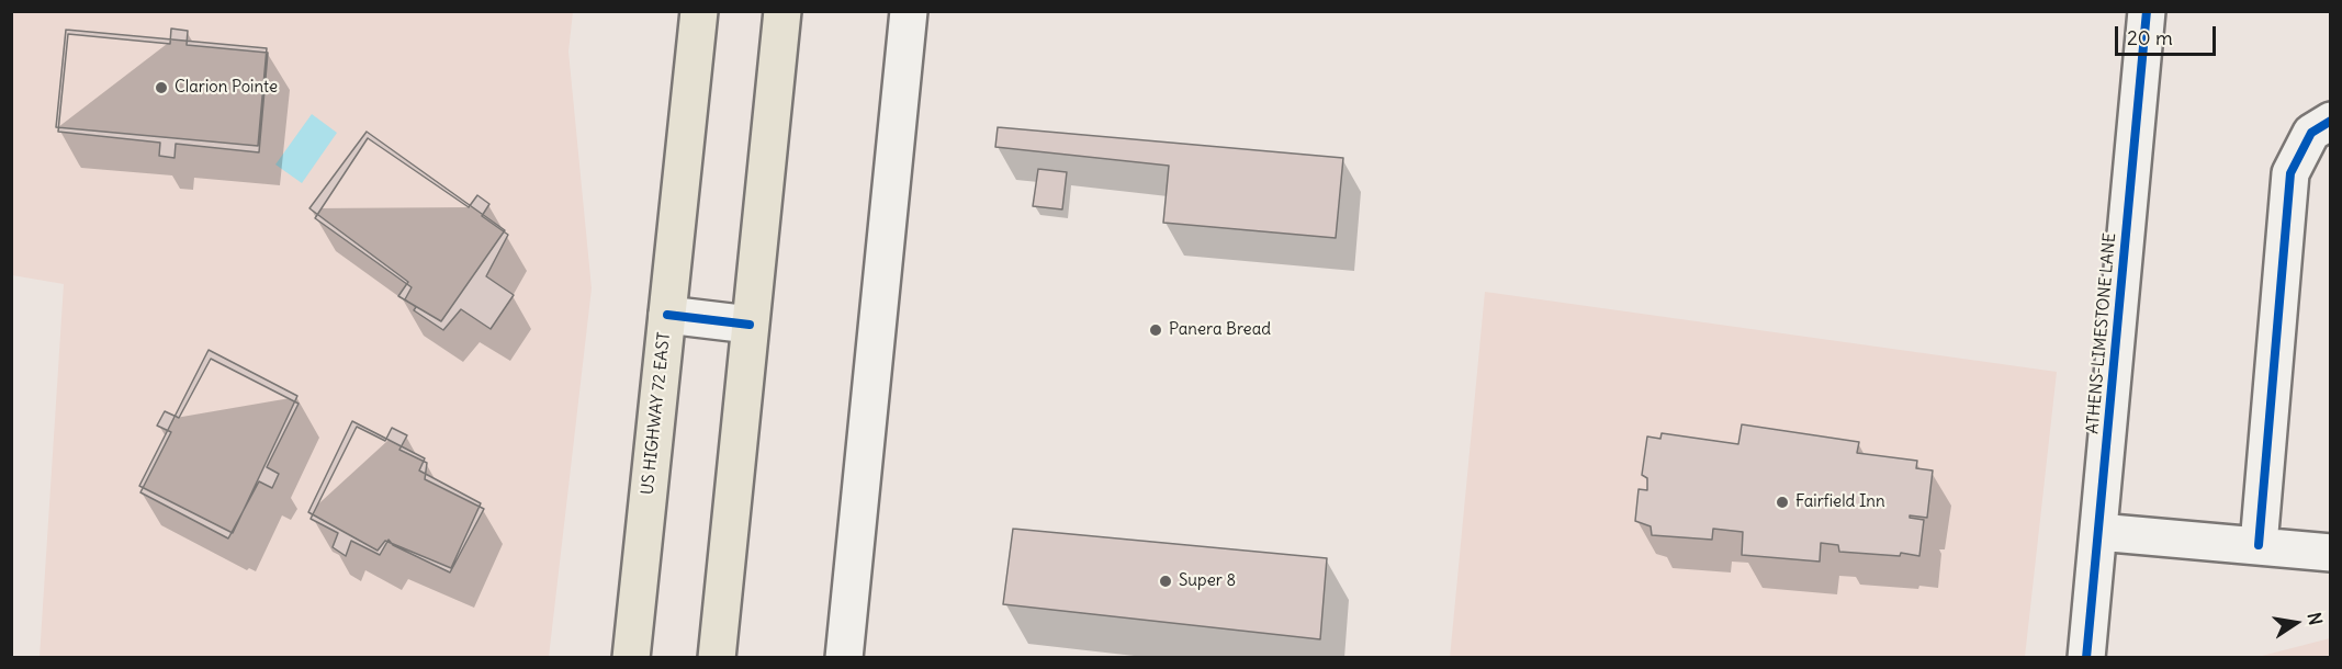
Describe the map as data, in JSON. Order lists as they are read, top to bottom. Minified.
{"streets":{"highway":["US HIGHWAY 72 EAST"],"street":["ATHENS-LIMESTONE LANE"]},"places":["Clarion Pointe","Panera Bread","Fairfield Inn","Super 8"],"scale_bar":"20 m","north":"right"}
